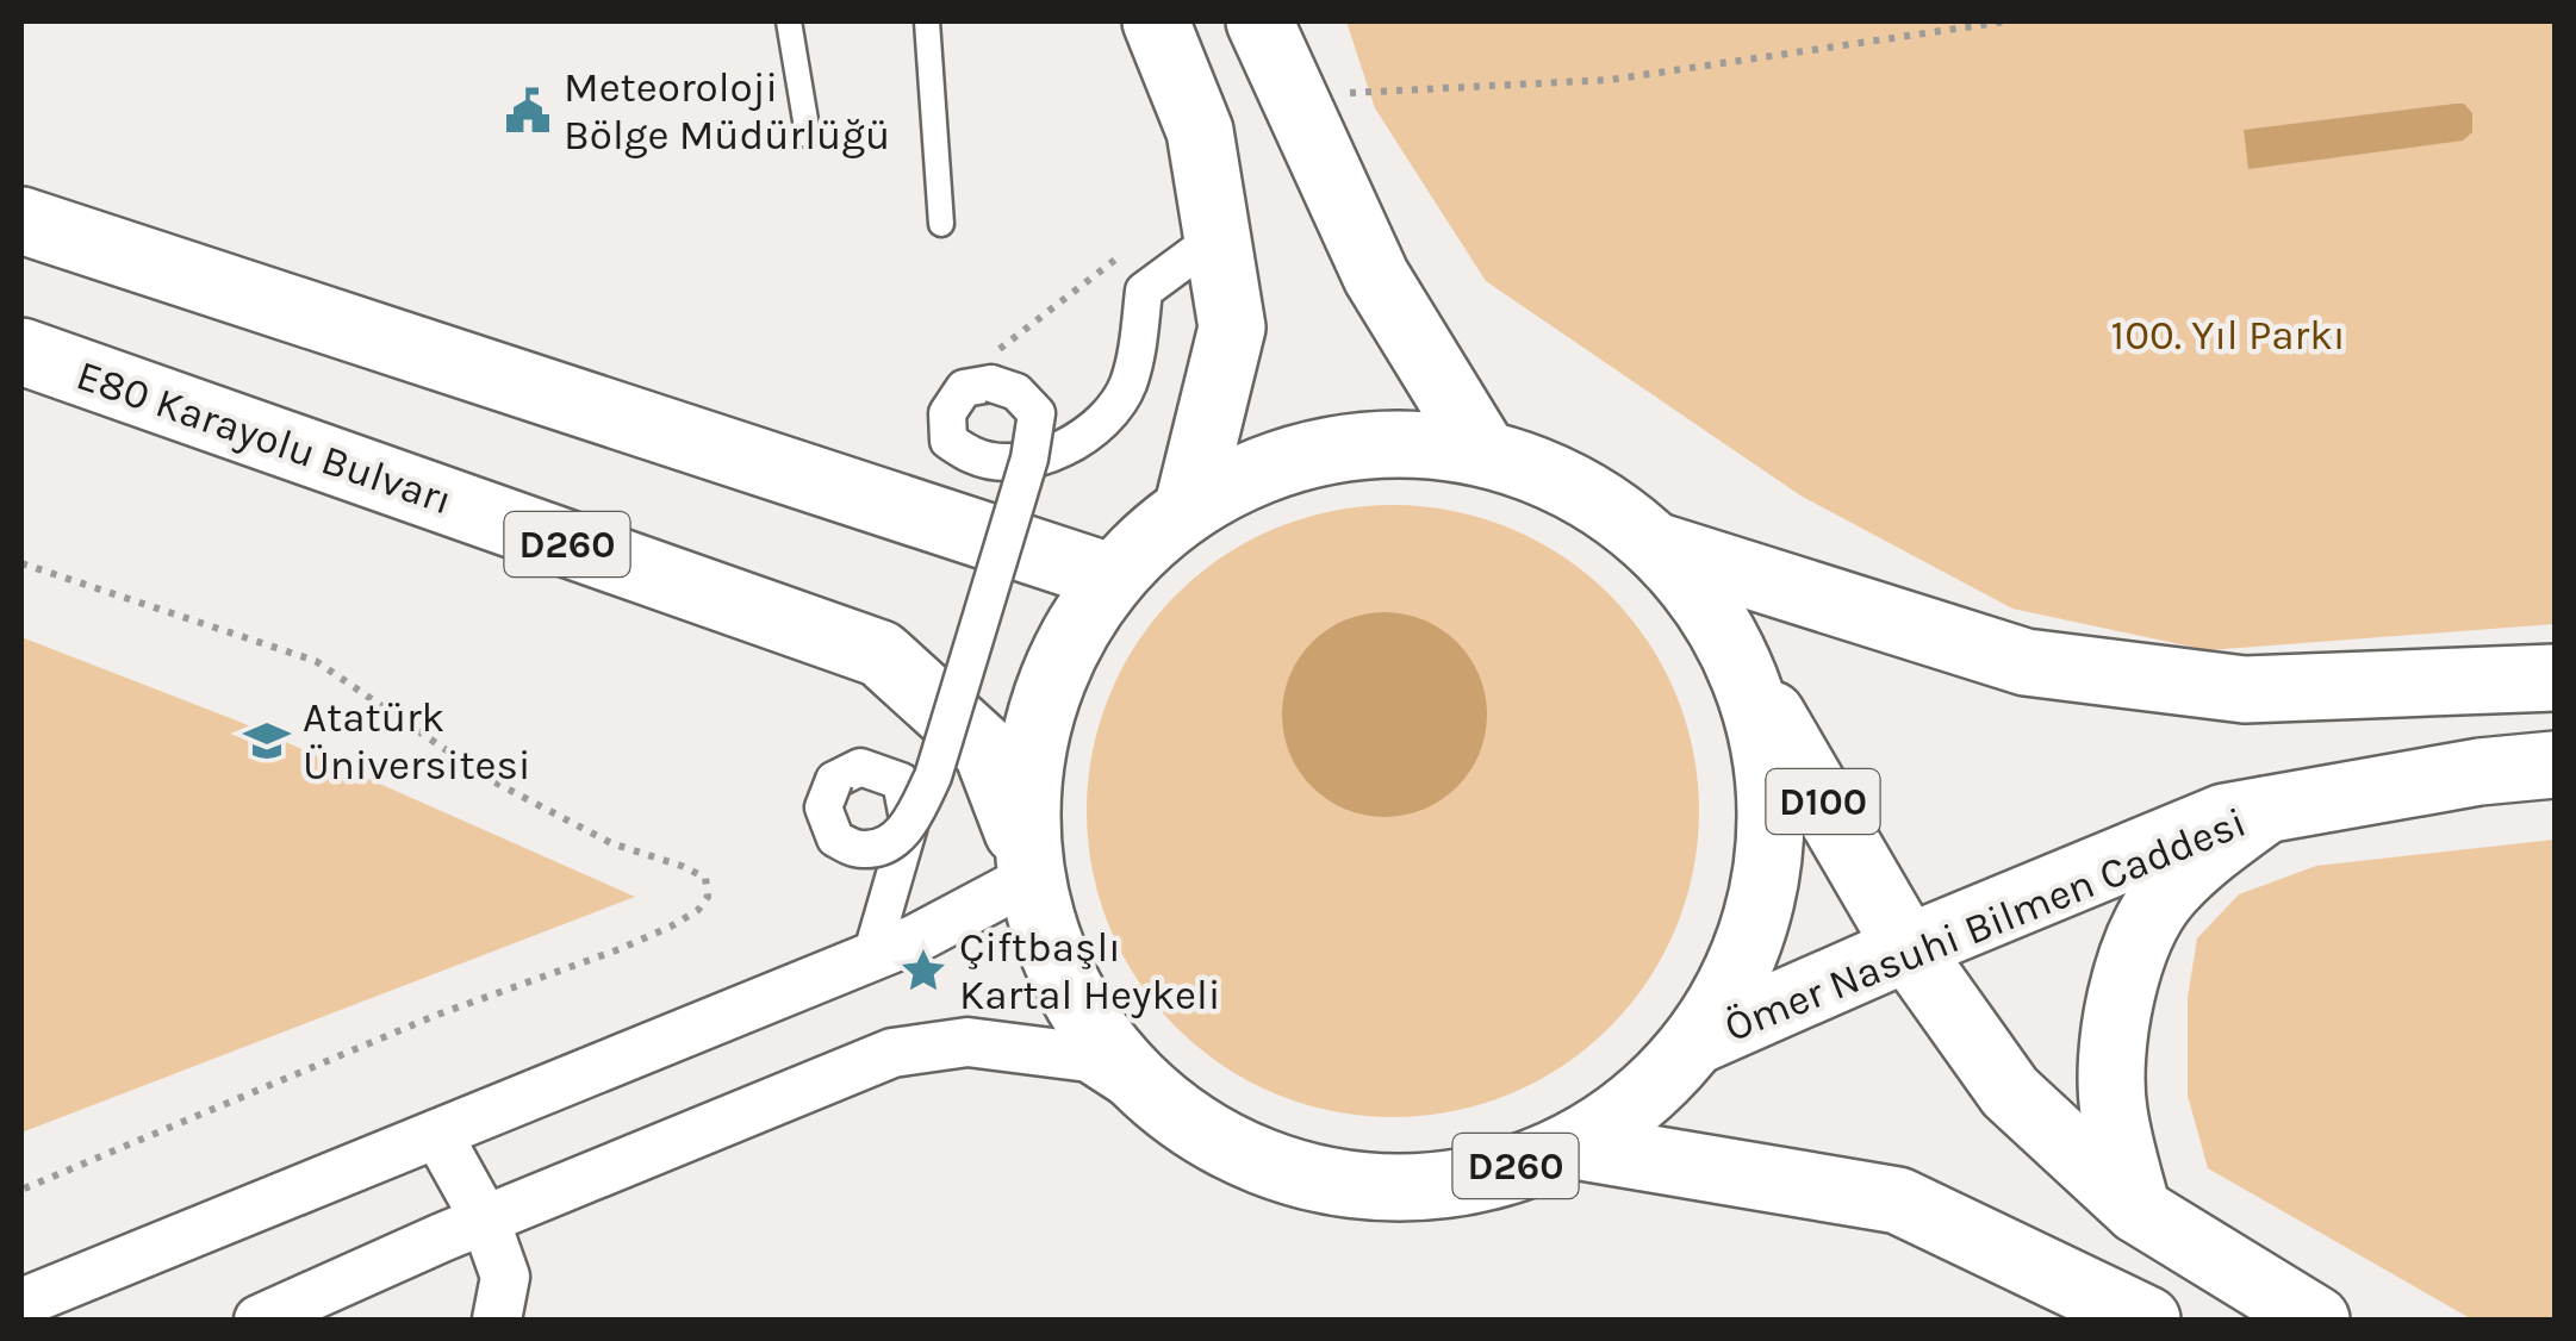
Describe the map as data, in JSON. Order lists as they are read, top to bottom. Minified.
{"streets":{"main road":["E80 Karayolu Bulvarı","D260","D100","Ömer Nasuhi Bilmen Caddesi"]},"crossings":[["E80 Karayolu Bulvarı","D260"],["D260","D100"],["D260","Ömer Nasuhi Bilmen Caddesi"],["D100","Ömer Nasuhi Bilmen Caddesi"]],"parks":["100. Yıl Parkı"],"places":{"public building":["Meteoroloji Bölge Müdürlüğü"],"school or university":["Atatürk Üniversitesi"],"place":["Çiftbaşlı Kartal Heykeli"]}}
